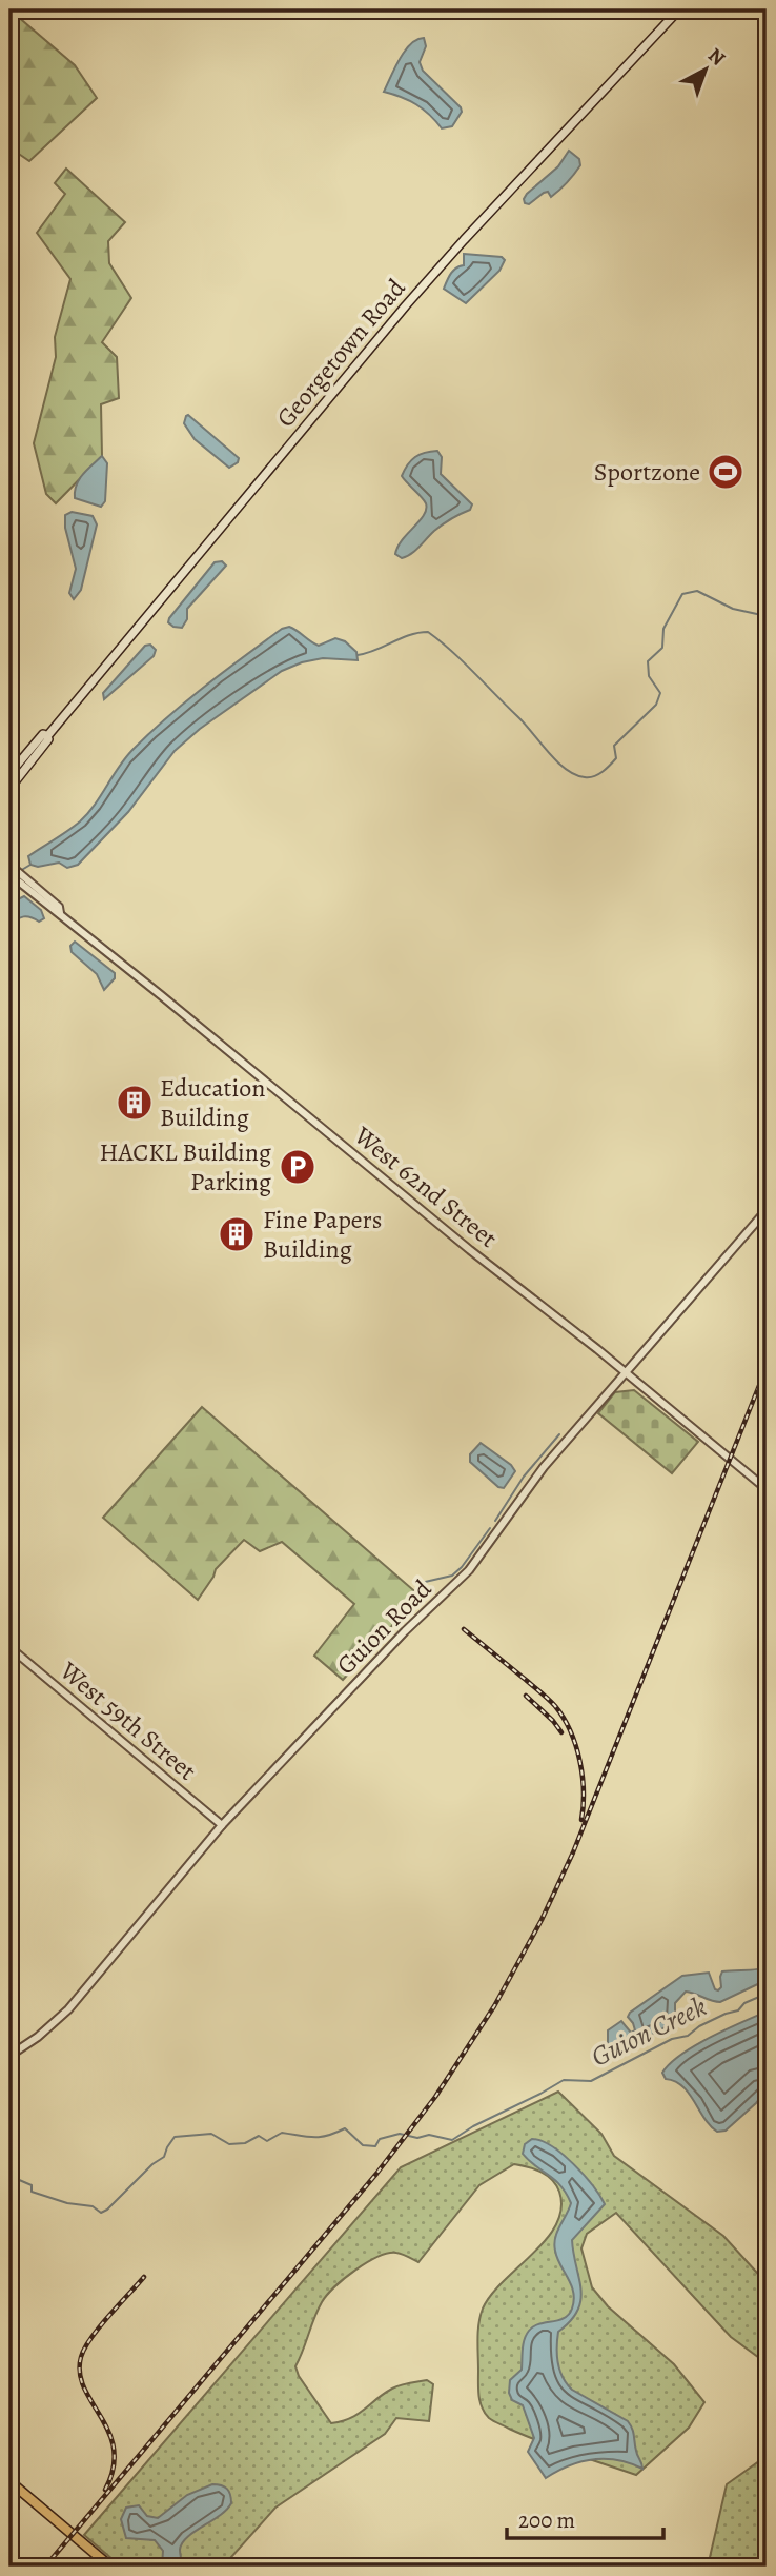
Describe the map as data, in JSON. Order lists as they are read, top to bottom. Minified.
{"streets":{"main road":["Georgetown Road"],"street":["West 62nd Street","Guion Road","West 59th Street"]},"crossings":[["West 62nd Street","Guion Road"],["Guion Road","West 59th Street"]],"water":["Guion Creek"],"places":{"sports":["Sportzone"],"building":["Education Building","Fine Papers Building"],"parking":["HACKL Building Parking"]},"scale_bar":"200 m","north":"top right"}
